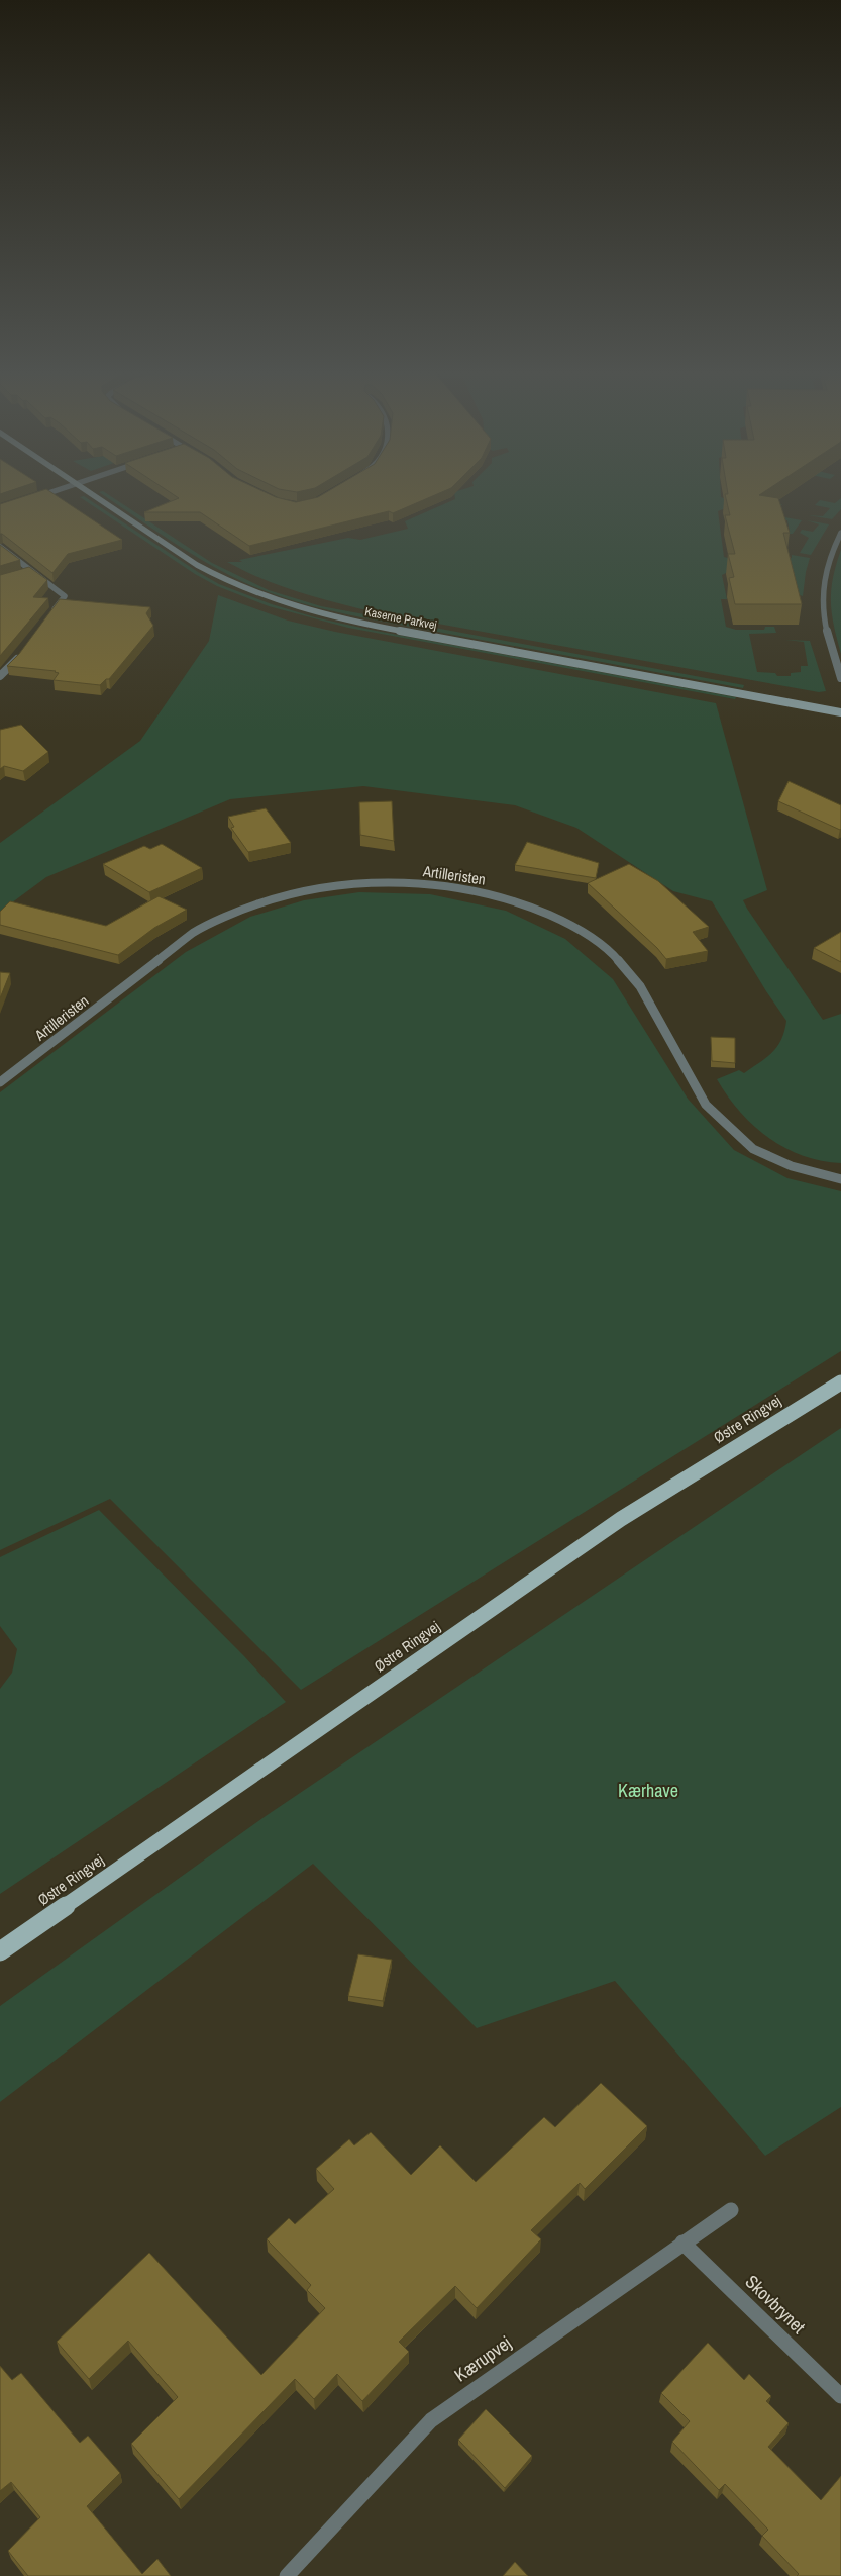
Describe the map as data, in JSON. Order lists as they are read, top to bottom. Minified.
{"streets":{"main road":["Østre Ringvej"],"street":["Kaserne Parkvej","Artilleristen","Skovbrynet","Kærupvej"]},"crossings":[["Skovbrynet","Kærupvej"]],"parks":["Kærhave"]}
